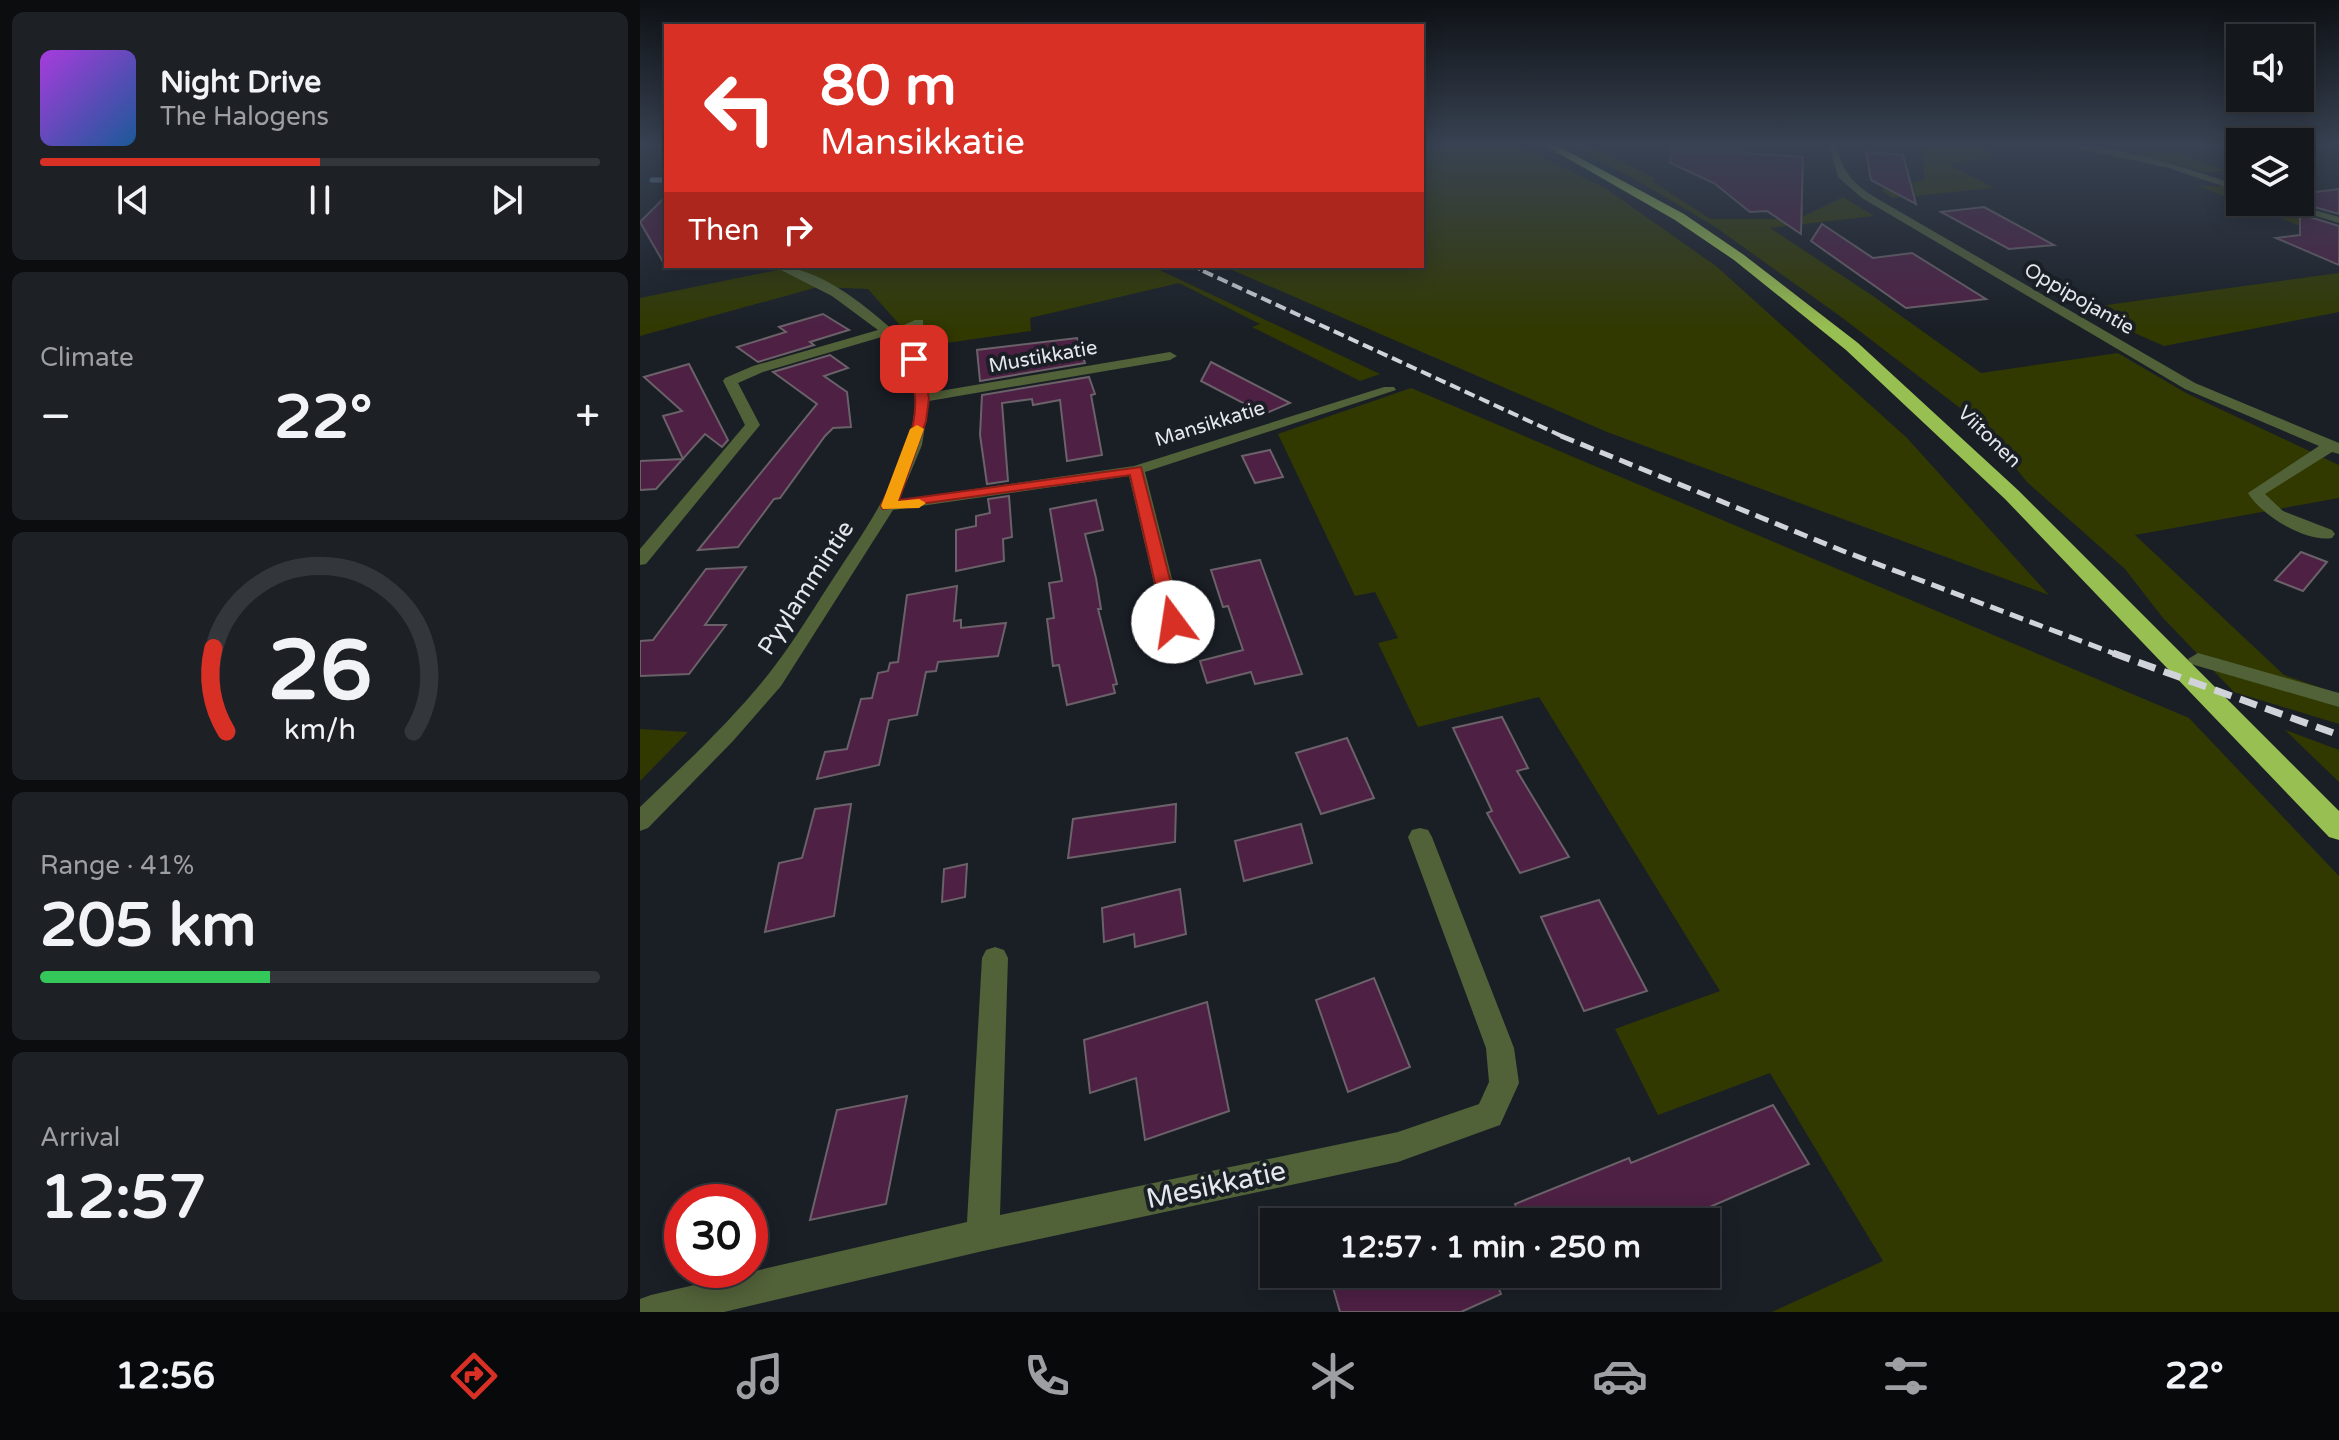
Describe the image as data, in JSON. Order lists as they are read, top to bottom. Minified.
{"streets":{"highway":["Viitonen"],"street":["Oppipojantie","Mustikkatie","Mansikkatie","Pyylammintie","Mesikkatie"]},"crossings":[["Mustikkatie","Pyylammintie"],["Mansikkatie","Pyylammintie"]],"page":{"turn":["80 m","Mansikkatie"],"song":["Night Drive","The Halogens"],"then":"Then","tile":["Climate",["Range · 41%","205 km"],["Arrival","12:57"]],"heat":["−","22°","+"],"limit":"30","trip":"12:57 · 1 min · 250 m","tabs":["12:56","22°"],"gauge":["26","km/h"]}}
